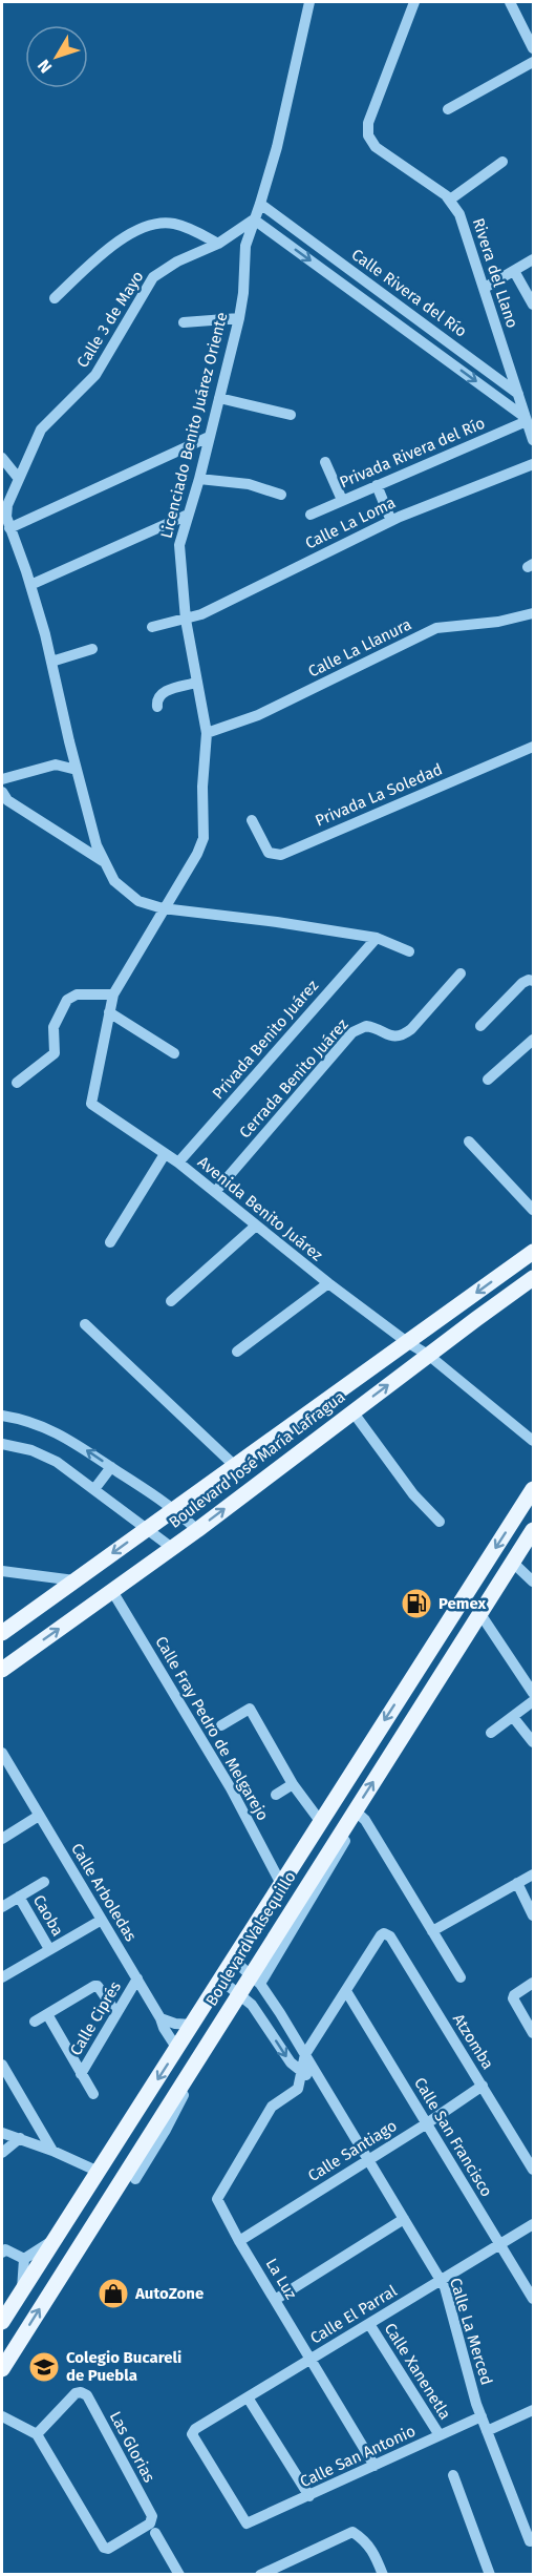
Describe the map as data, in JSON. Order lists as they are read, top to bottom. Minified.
{"streets":{"main road":["Boulevard José María Lafragua","Boulevard Valsequillo"],"street":["Rivera del Llano","Calle Rivera del Río","Calle 3 de Mayo","Licenciado Benito Juárez Oriente","Privada Rivera del Río","Calle La Loma","Calle La Llanura","Privada La Soledad","Privada Benito Juárez","Cerrada Benito Juárez","Avenida Benito Juárez","Calle Fray Pedro de Melgarejo","Calle Arboledas","Caoba","Calle Ciprés","Atzomba","Calle San Francisco","Calle Santiago","La Luz","Calle El Parral","Calle La Merced","Calle Xanenetla","Las Glorias","Calle San Antonio"]},"crossings":[["Rivera del Llano","Calle Rivera del Río"],["Calle Rivera del Río","Calle 3 de Mayo"],["Calle Rivera del Río","Licenciado Benito Juárez Oriente"],["Calle Rivera del Río","Privada Rivera del Río"],["Calle 3 de Mayo","Licenciado Benito Juárez Oriente"],["Calle 3 de Mayo","Privada Benito Juárez"],["Licenciado Benito Juárez Oriente","Calle La Loma"],["Licenciado Benito Juárez Oriente","Calle La Llanura"],["Licenciado Benito Juárez Oriente","Avenida Benito Juárez"],["Privada Benito Juárez","Avenida Benito Juárez"],["Cerrada Benito Juárez","Avenida Benito Juárez"],["Avenida Benito Juárez","Boulevard José María Lafragua"],["Boulevard José María Lafragua","Calle Fray Pedro de Melgarejo"],["Calle Fray Pedro de Melgarejo","Boulevard Valsequillo"],["Calle Arboledas","Boulevard Valsequillo"],["Calle Arboledas","Calle Ciprés"],["Boulevard Valsequillo","Calle La Merced"],["Atzomba","Calle San Francisco"],["Atzomba","Calle Santiago"],["Calle San Francisco","Calle Santiago"],["Calle San Francisco","Calle El Parral"],["Calle Santiago","La Luz"],["Calle Santiago","Calle La Merced"],["La Luz","Calle El Parral"],["La Luz","Calle San Antonio"],["Calle El Parral","Calle La Merced"],["Calle El Parral","Calle Xanenetla"],["Calle El Parral","Calle San Antonio"],["Calle La Merced","Calle San Antonio"],["Calle Xanenetla","Calle San Antonio"]],"places":{"fuel station":["Pemex"],"shop":["AutoZone"],"school or university":["Colegio Bucareli de Puebla"]},"north":"bottom left"}
